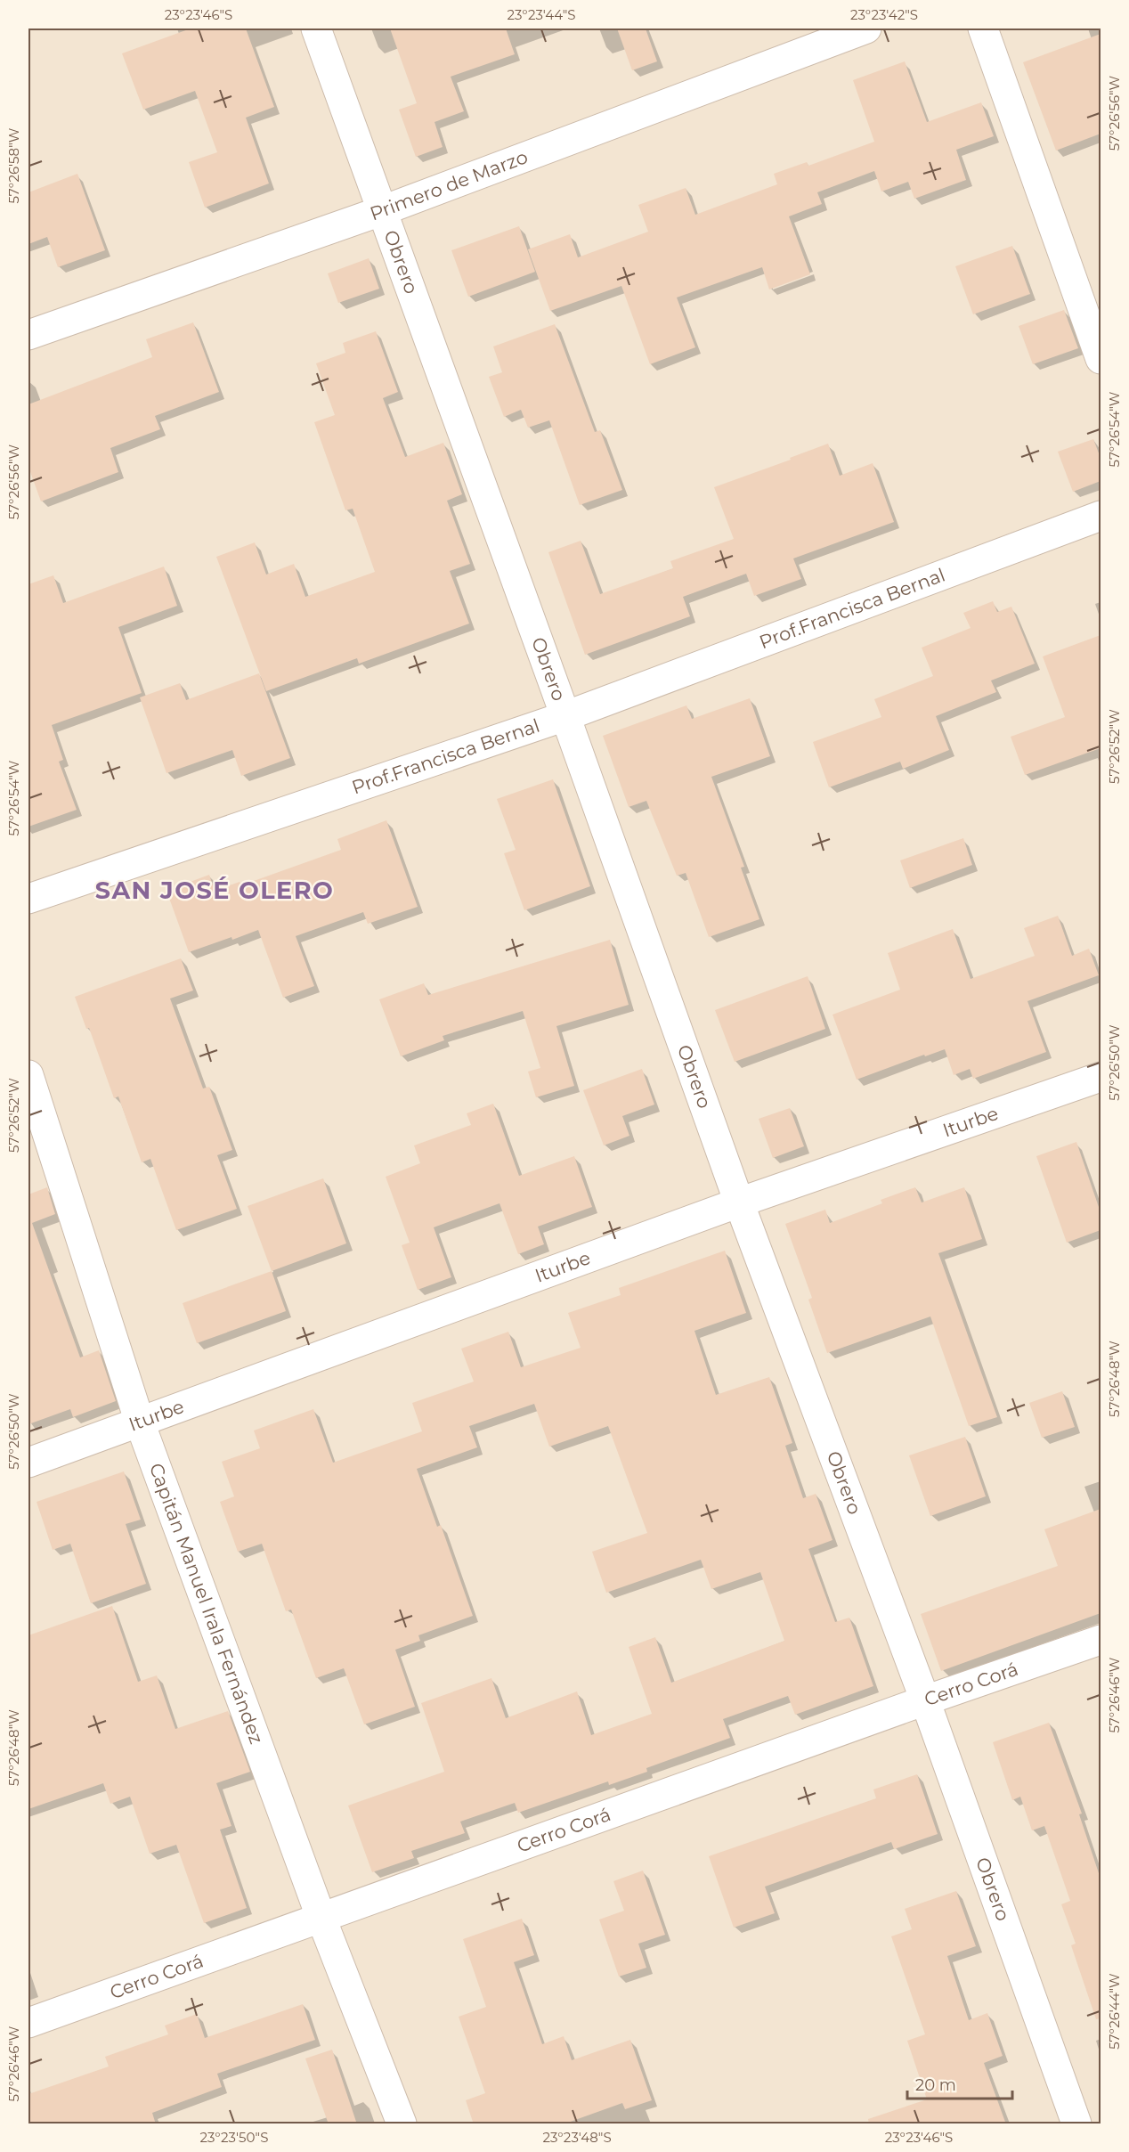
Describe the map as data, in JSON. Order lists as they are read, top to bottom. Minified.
{"streets":{"street":["Primero de Marzo","Obrero","Prof.Francisca Bernal","Iturbe","Capitán Manuel Irala Fernández","Cerro Corá"]},"crossings":[["Primero de Marzo","Obrero"],["Obrero","Prof.Francisca Bernal"],["Obrero","Iturbe"],["Obrero","Cerro Corá"],["Iturbe","Capitán Manuel Irala Fernández"],["Capitán Manuel Irala Fernández","Cerro Corá"]],"districts":["SAN JOSÉ OLERO"],"scale_bar":"20 m","coordinates":["23°23'46\"S","23°23'44\"S","23°23'42\"S","57°26'56\"W","57°26'58\"W","57°26'54\"W","57°26'52\"W","57°26'50\"W","57°26'48\"W","57°26'46\"W","57°26'44\"W","23°23'50\"S","23°23'48\"S"]}
